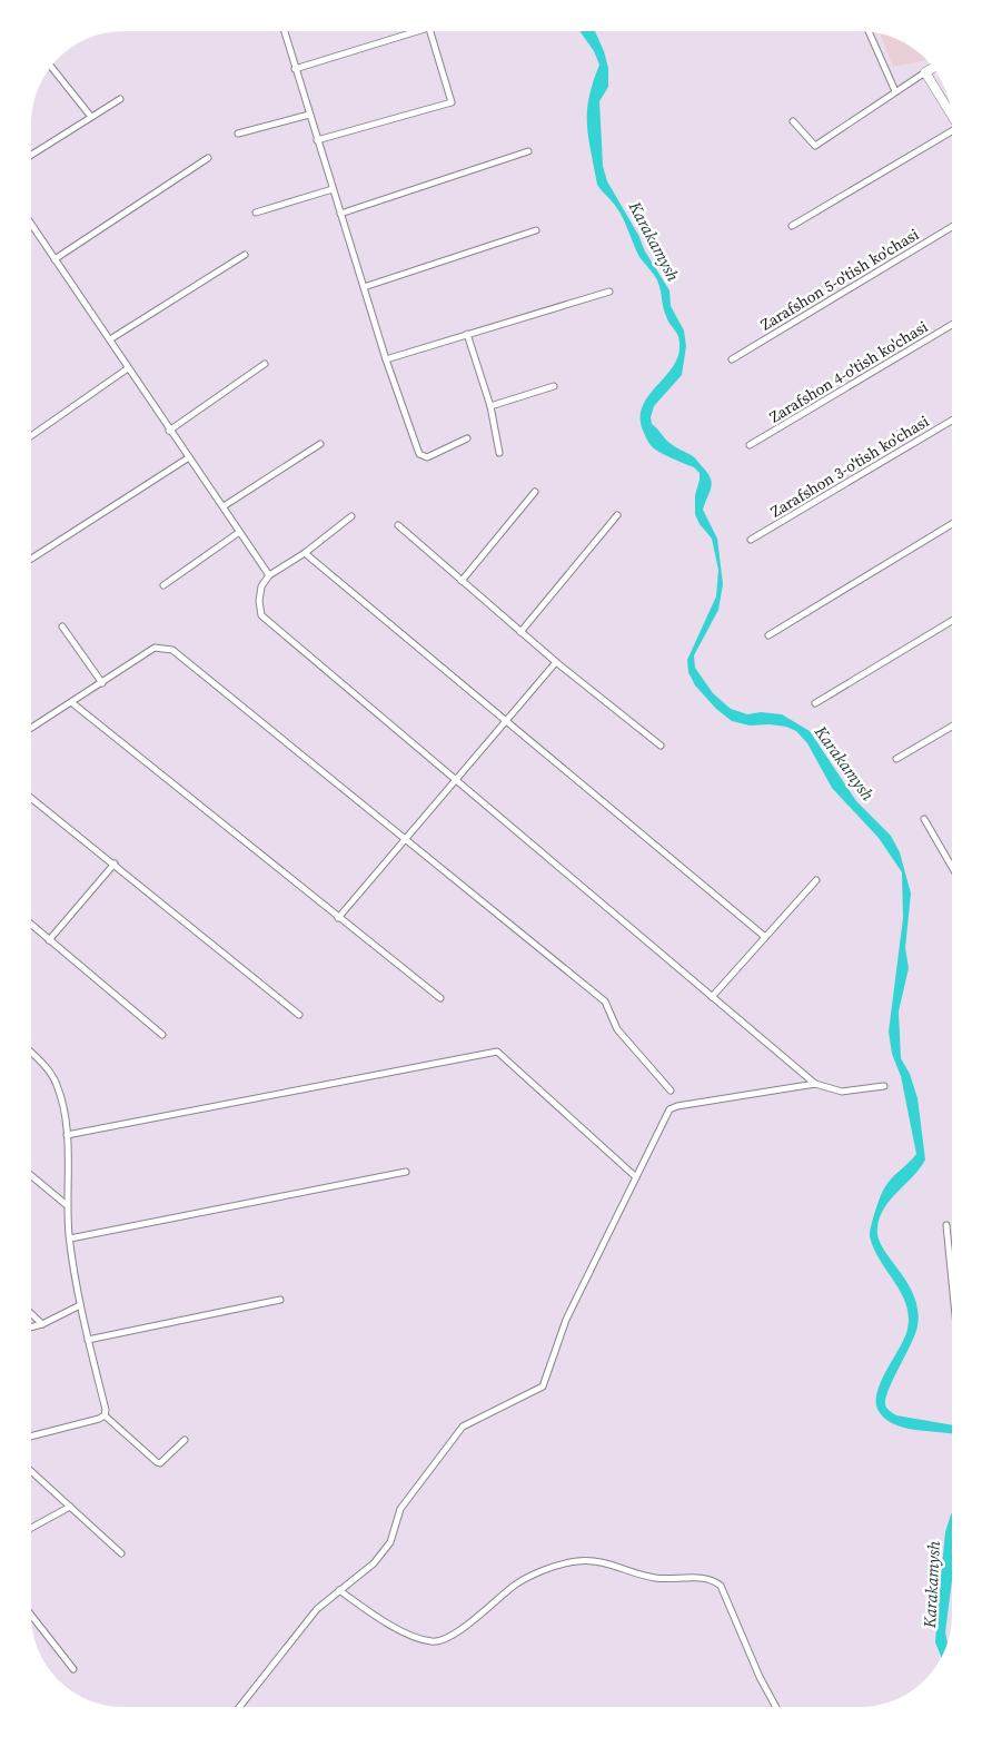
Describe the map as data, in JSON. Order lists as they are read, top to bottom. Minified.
{"streets":{"street":["Zarafshon 5-o'tish ko'chasi","Zarafshon 4-o'tish ko'chasi","Zarafshon 3-o'tish ko'chasi"]},"water":["Karakamysh"]}
